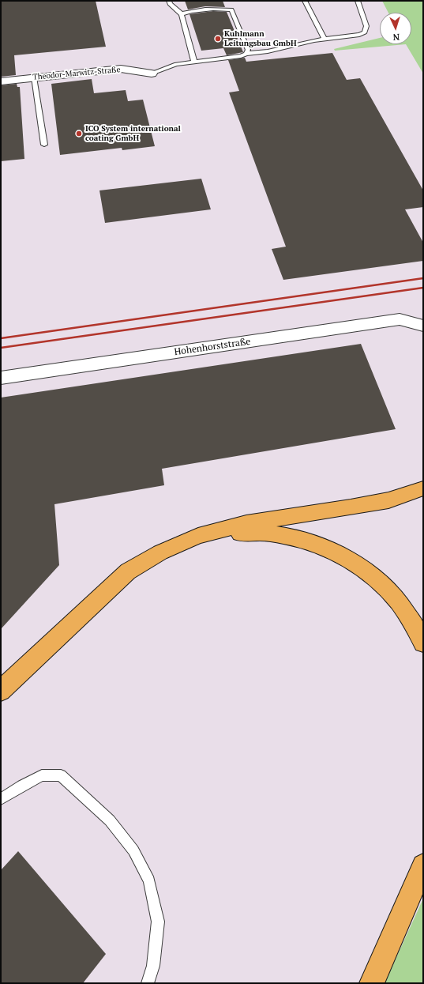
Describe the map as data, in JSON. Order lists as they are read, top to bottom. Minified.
{"streets":{"street":["Theodor-Marwitz-Straße","Hohenhorststraße"]},"places":["Kuhlmann Leitungsbau GmbH","ICO System international coating GmbH"],"north":"bottom"}
